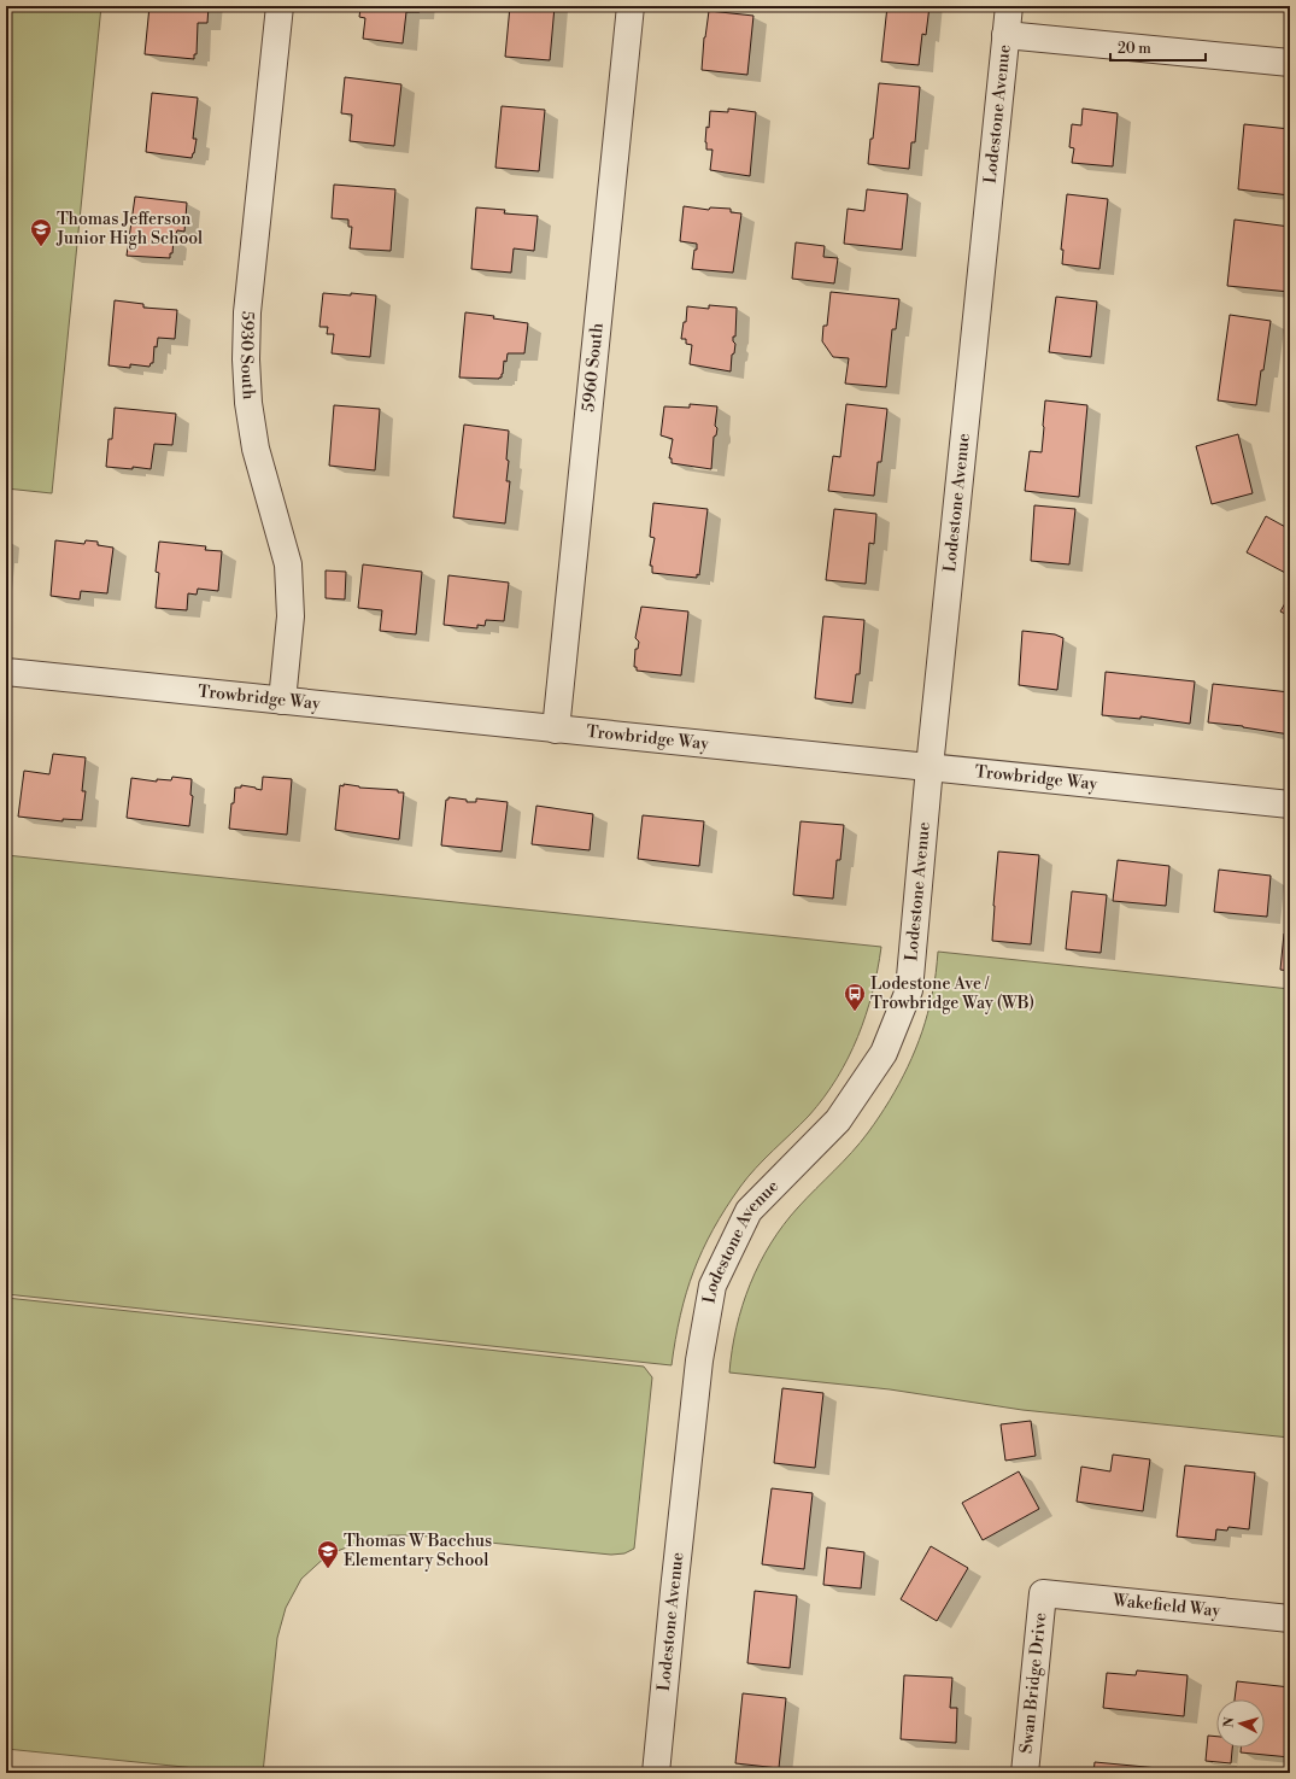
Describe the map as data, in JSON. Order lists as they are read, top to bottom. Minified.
{"streets":{"street":["Lodestone Avenue","5930 South","5960 South","Trowbridge Way","Wakefield Way","Swan Bridge Drive"]},"crossings":[["Lodestone Avenue","Trowbridge Way"],["5930 South","Trowbridge Way"],["5960 South","Trowbridge Way"],["Wakefield Way","Swan Bridge Drive"]],"places":{"school or university":["Thomas Jefferson Junior High School","Thomas W Bacchus Elementary School"],"bus stop":["Lodestone Ave / Trowbridge Way (WB)"]},"scale_bar":"20 m","north":"left"}
